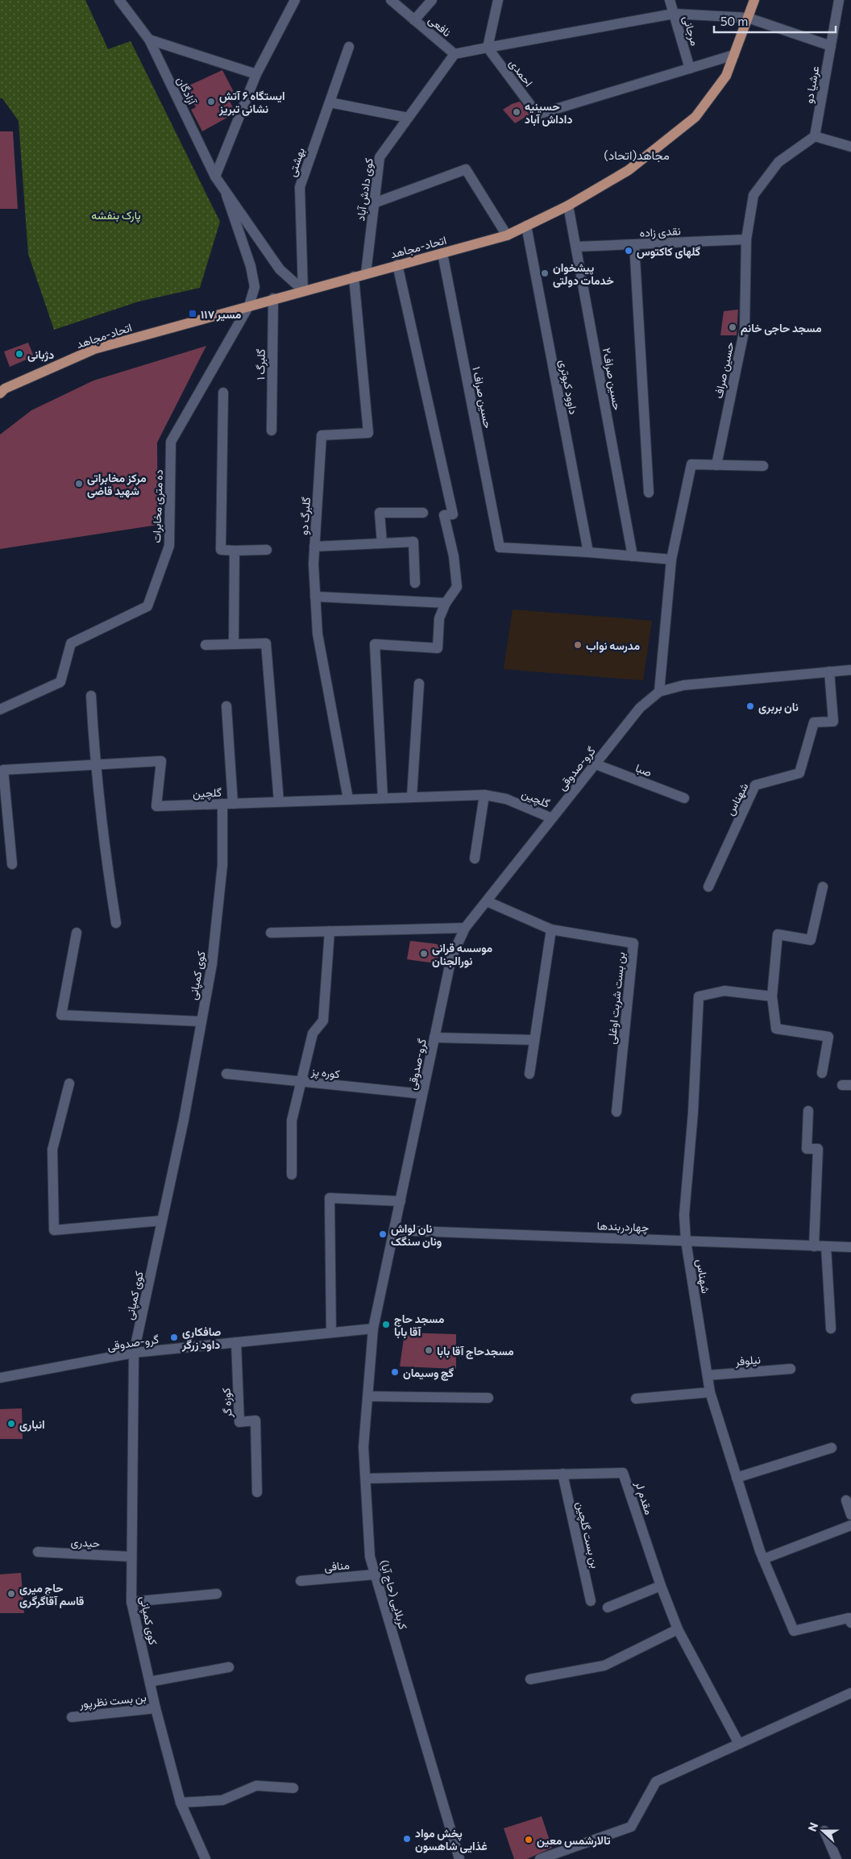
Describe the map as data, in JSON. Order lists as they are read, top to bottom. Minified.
{"streets":{"main road":["اتحاد-مجاهد"],"street":["نافعی","مرجانی","احمدی","عرشیا دو","آزادگان","بهشتی","کوی دادش آباد","نقدی زاده","گلبرگ ۱","حسین صراف","حسین صراف۲","داوود کبوتری","حسین صراف ۱","ده متری مخابرات","گلبرگ دو","گرو-صدوقی","صبا","گلچین","شهناس","کوی کمپانی","بن بست شربت اوغلی","کوره پز","چهاردربندها","نیلوفر","کوزه گر","مقدم لر","بن بست گلچین","حیدری","منافی","کربلایی (حاج آبا)","بن بست نظرپور"]},"crossings":[["مرجانی","احمدی"],["احمدی","اتحاد-مجاهد"],["عرشیا دو","حسین صراف"],["بهشتی","اتحاد-مجاهد"],["کوی دادش آباد","اتحاد-مجاهد"],["نقدی زاده","حسین صراف"],["نقدی زاده","حسین صراف۲"],["اتحاد-مجاهد","گلبرگ ۱"],["اتحاد-مجاهد","حسین صراف۲"],["اتحاد-مجاهد","داوود کبوتری"],["اتحاد-مجاهد","حسین صراف ۱"],["اتحاد-مجاهد","ده متری مخابرات"],["اتحاد-مجاهد","گلبرگ دو"],["داوود کبوتری","حسین صراف ۱"],["گلبرگ دو","گلچین"],["گرو-صدوقی","صبا"],["گرو-صدوقی","گلچین"],["گرو-صدوقی","شهناس"],["گرو-صدوقی","کوی کمپانی"],["گرو-صدوقی","بن بست شربت اوغلی"],["گرو-صدوقی","کوره پز"],["گرو-صدوقی","چهاردربندها"],["گرو-صدوقی","کوزه گر"],["گرو-صدوقی","کربلایی (حاج آبا)"],["گلچین","کوی کمپانی"],["شهناس","چهاردربندها"],["شهناس","نیلوفر"],["کوی کمپانی","حیدری"],["کوی کمپانی","بن بست نظرپور"],["مقدم لر","بن بست گلچین"],["مقدم لر","کربلایی (حاج آبا)"],["منافی","کربلایی (حاج آبا)"]],"districts":["مجاهد(اتحاد)"],"parks":["پارک بنفشه"],"places":{"other":["ایستگاه ۶ آتش نشانی تبریز","حسینیه داداش آباد","گلهای کاکتوس","پیشخوان خدمات دولتی","مسجد حاجی خانم","دژبانی","مرکز مخابراتی شهید قاضی","مدرسه نواب","نان بربری","موسسه قرانی نورالجنان","نان لواش ونان سنگک","مسجد حاج آقا بابا","صافکاری داود زرگر","مسجدحاج آقا بابا","گچ وسیمان","انباری","حاج میری قاسم آقاگرگری","پخش مواد غذایی شاهسون","تالارشمس معین"],"transit":["مسیر ۱۱۷"]},"scale_bar":"50 m","north":"left"}
